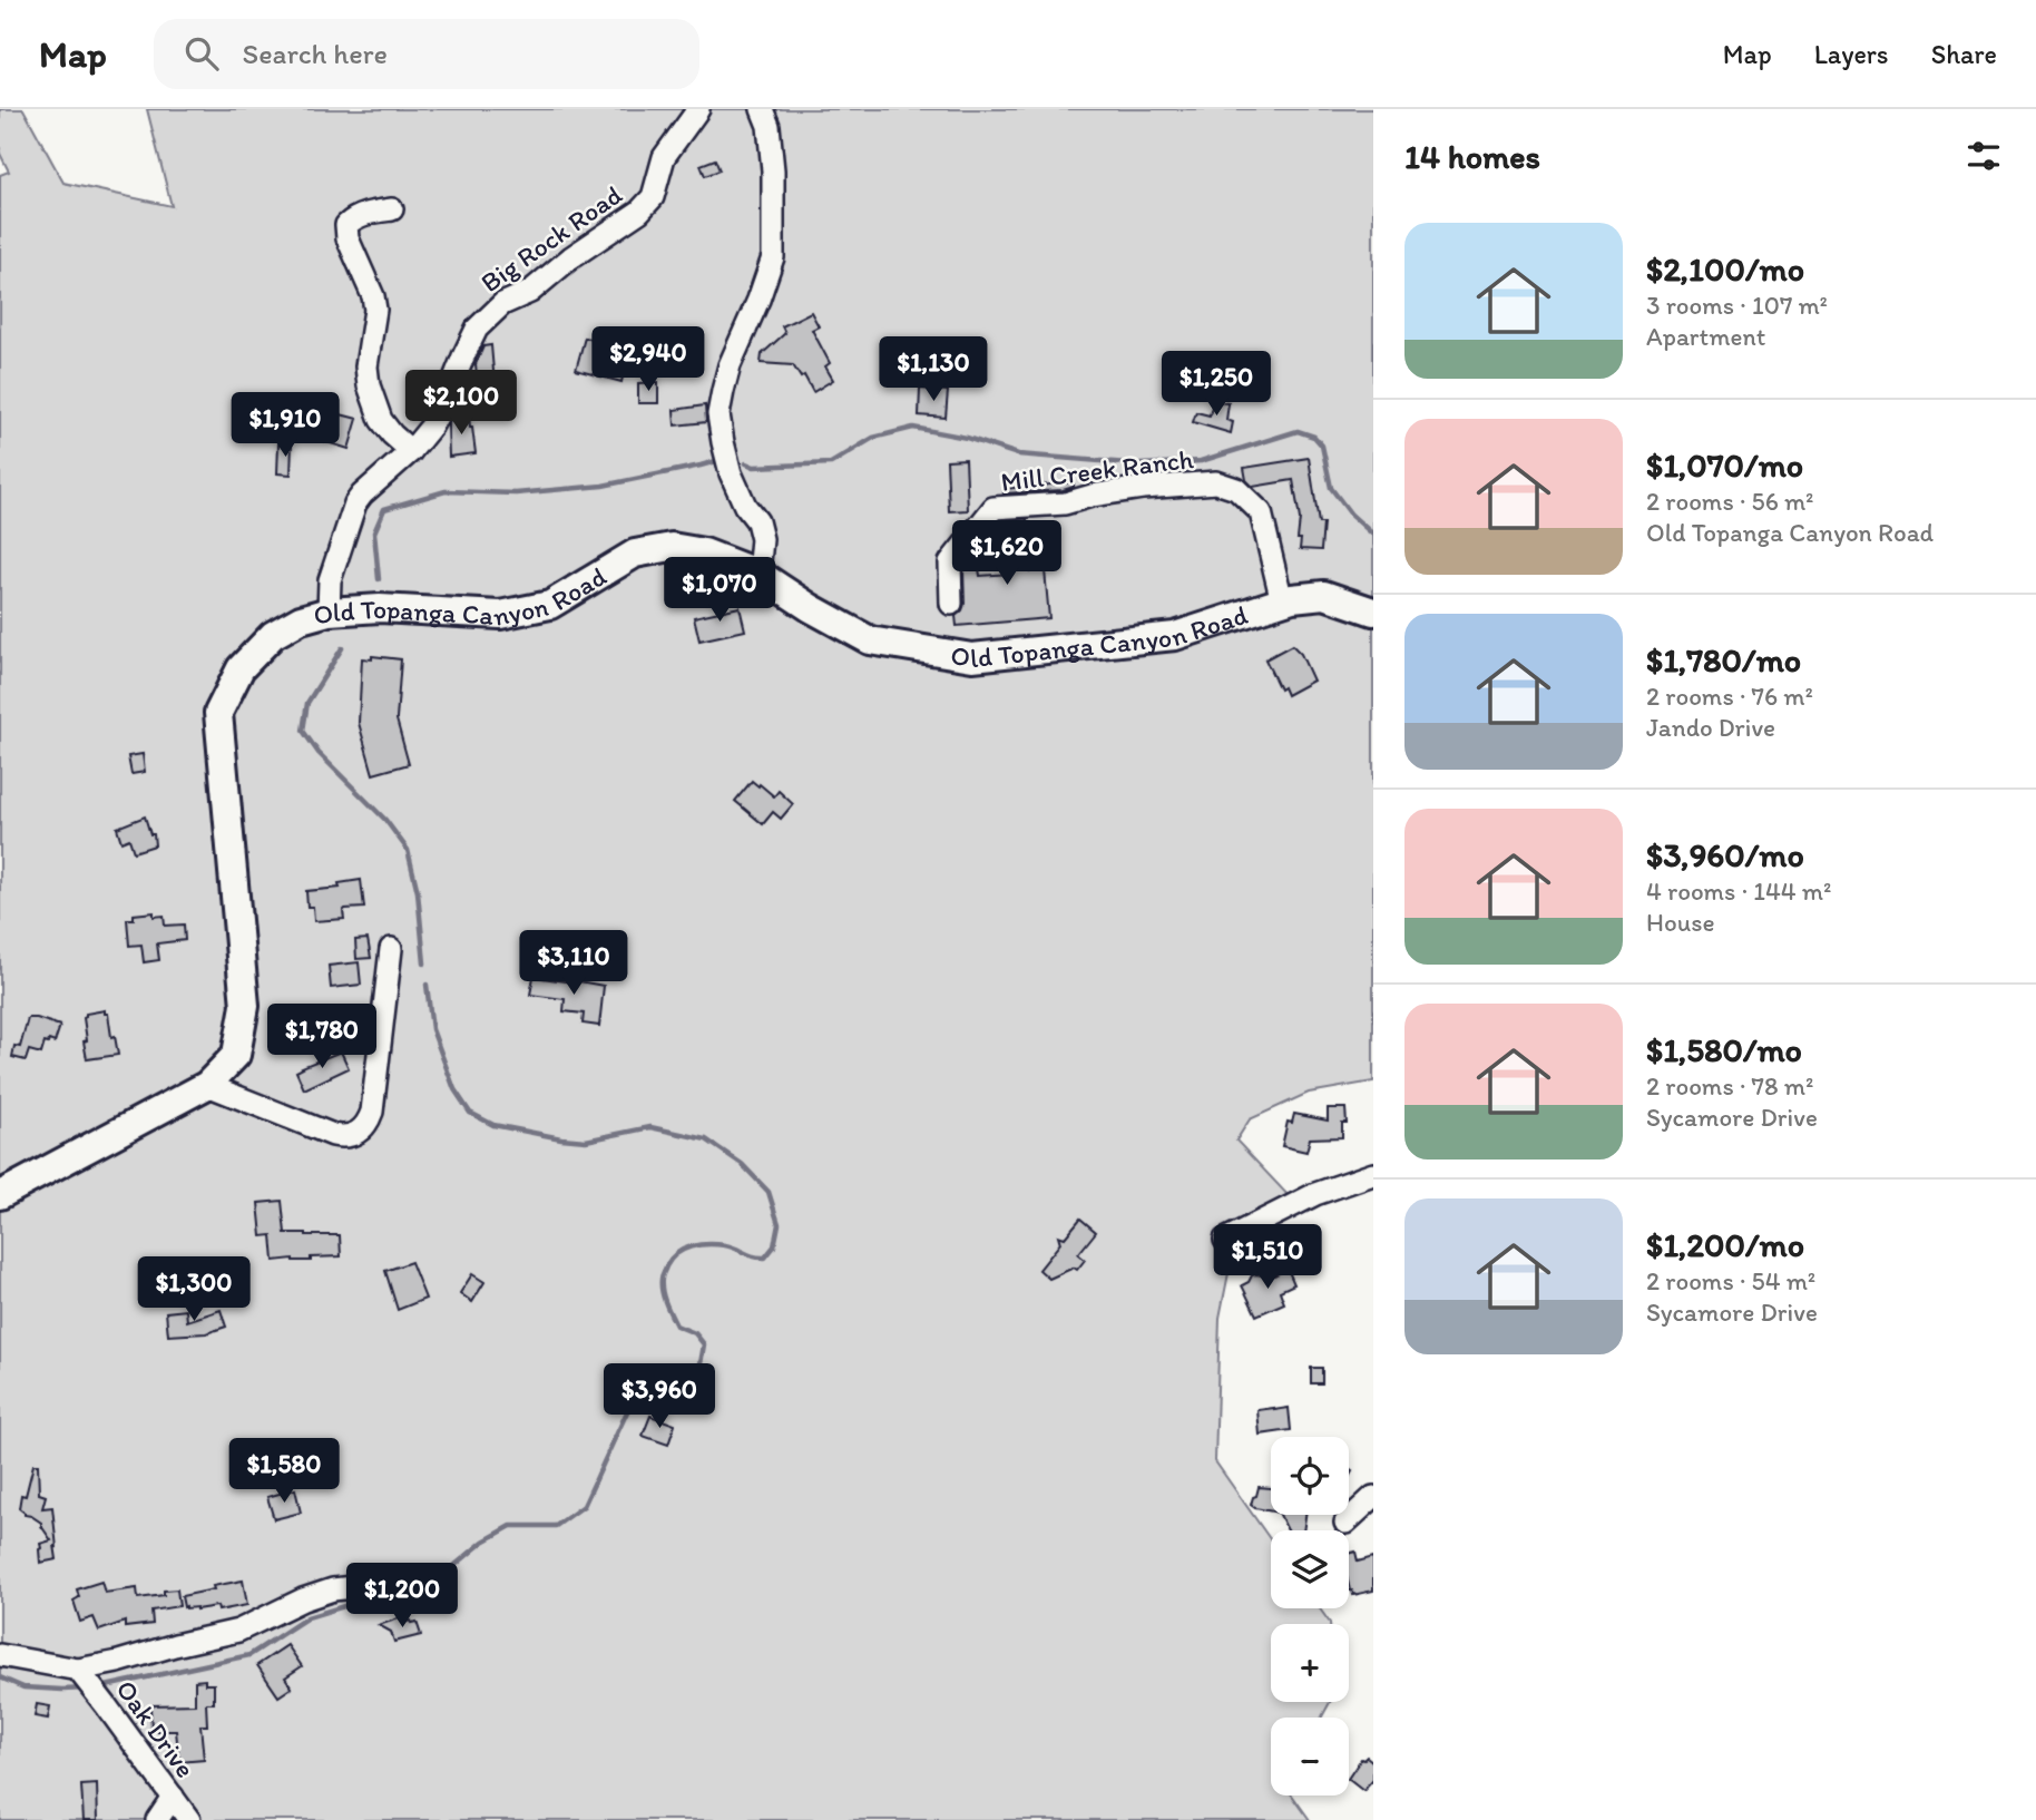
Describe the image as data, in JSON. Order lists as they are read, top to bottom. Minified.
{"streets":{"main road":["Old Topanga Canyon Road"],"street":["Big Rock Road","Mill Creek Ranch","Oak Drive"]},"crossings":[["Big Rock Road","Old Topanga Canyon Road"],["Mill Creek Ranch","Old Topanga Canyon Road"]],"page":{"header":"Map","search":"Search here","nav":["Map","Layers","Share"],"heading":"14 homes","list":[{"name":"$2,100/mo","note":"3 rooms · 107 m² · Apartment"},{"name":"$1,070/mo","note":"2 rooms · 56 m² · Old Topanga Canyon Road"},{"name":"$1,780/mo","note":"2 rooms · 76 m² · Jando Drive"},{"name":"$3,960/mo","note":"4 rooms · 144 m² · House"},{"name":"$1,580/mo","note":"2 rooms · 78 m² · Sycamore Drive"},{"name":"$1,200/mo","note":"2 rooms · 54 m² · Sycamore Drive"}],"price":["$2,940","$1,130","$1,250","$2,100","$1,910","$1,620","$1,070","$3,110","$1,780","$1,510","$1,300","$3,960","$1,580","$1,200"],"map_buttons":["+","−"]}}
